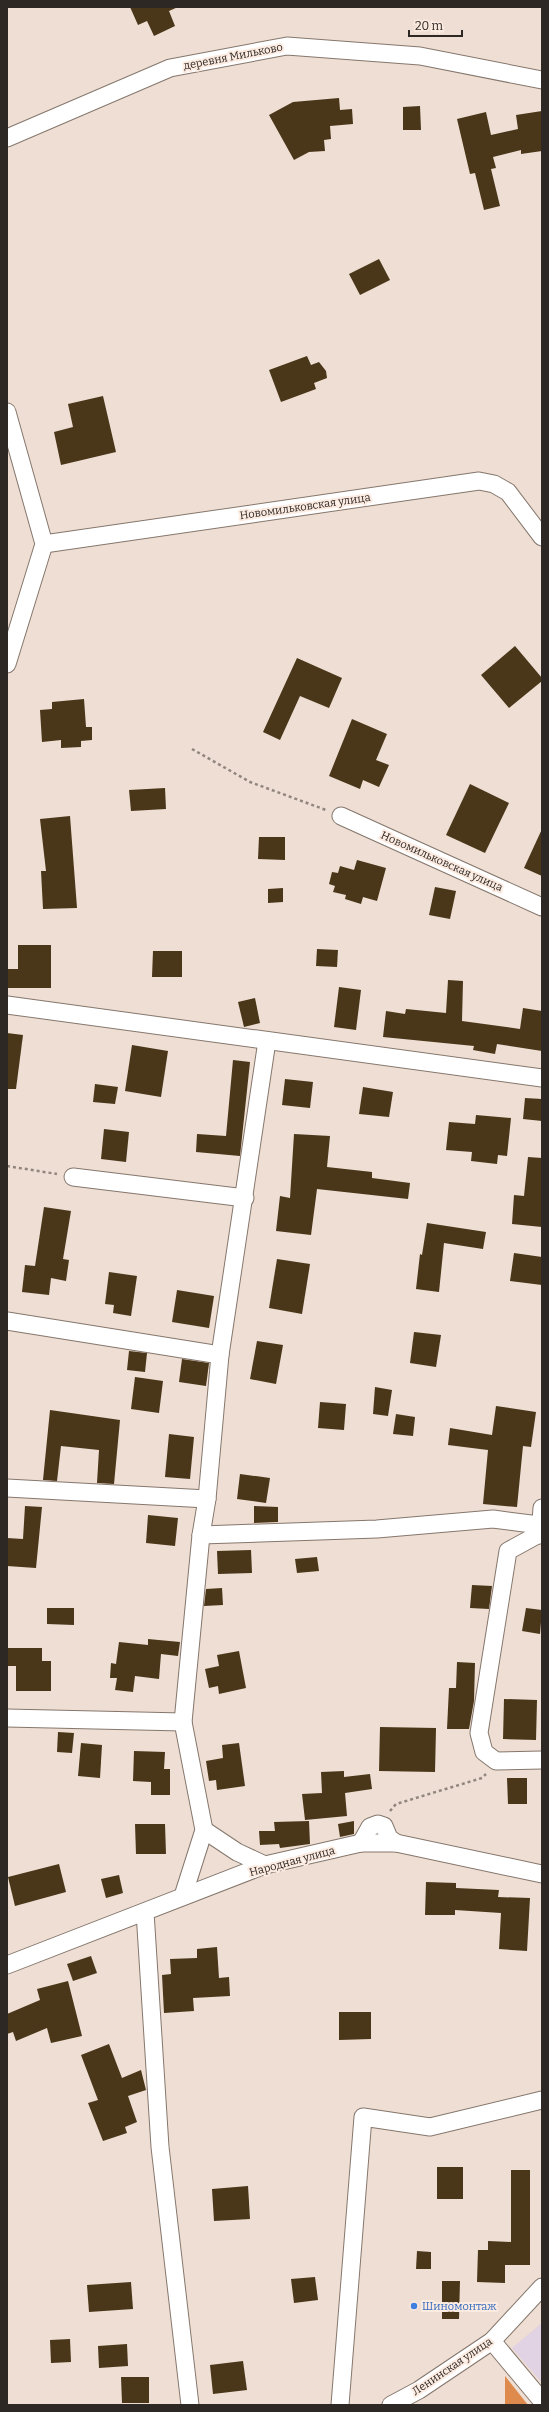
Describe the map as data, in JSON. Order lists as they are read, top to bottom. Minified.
{"streets":{"street":["деревня Мильково","Новомильковская улица","Народная улица","Ленинская улица"]},"places":["Шиномонтаж"],"scale_bar":"20 m"}
